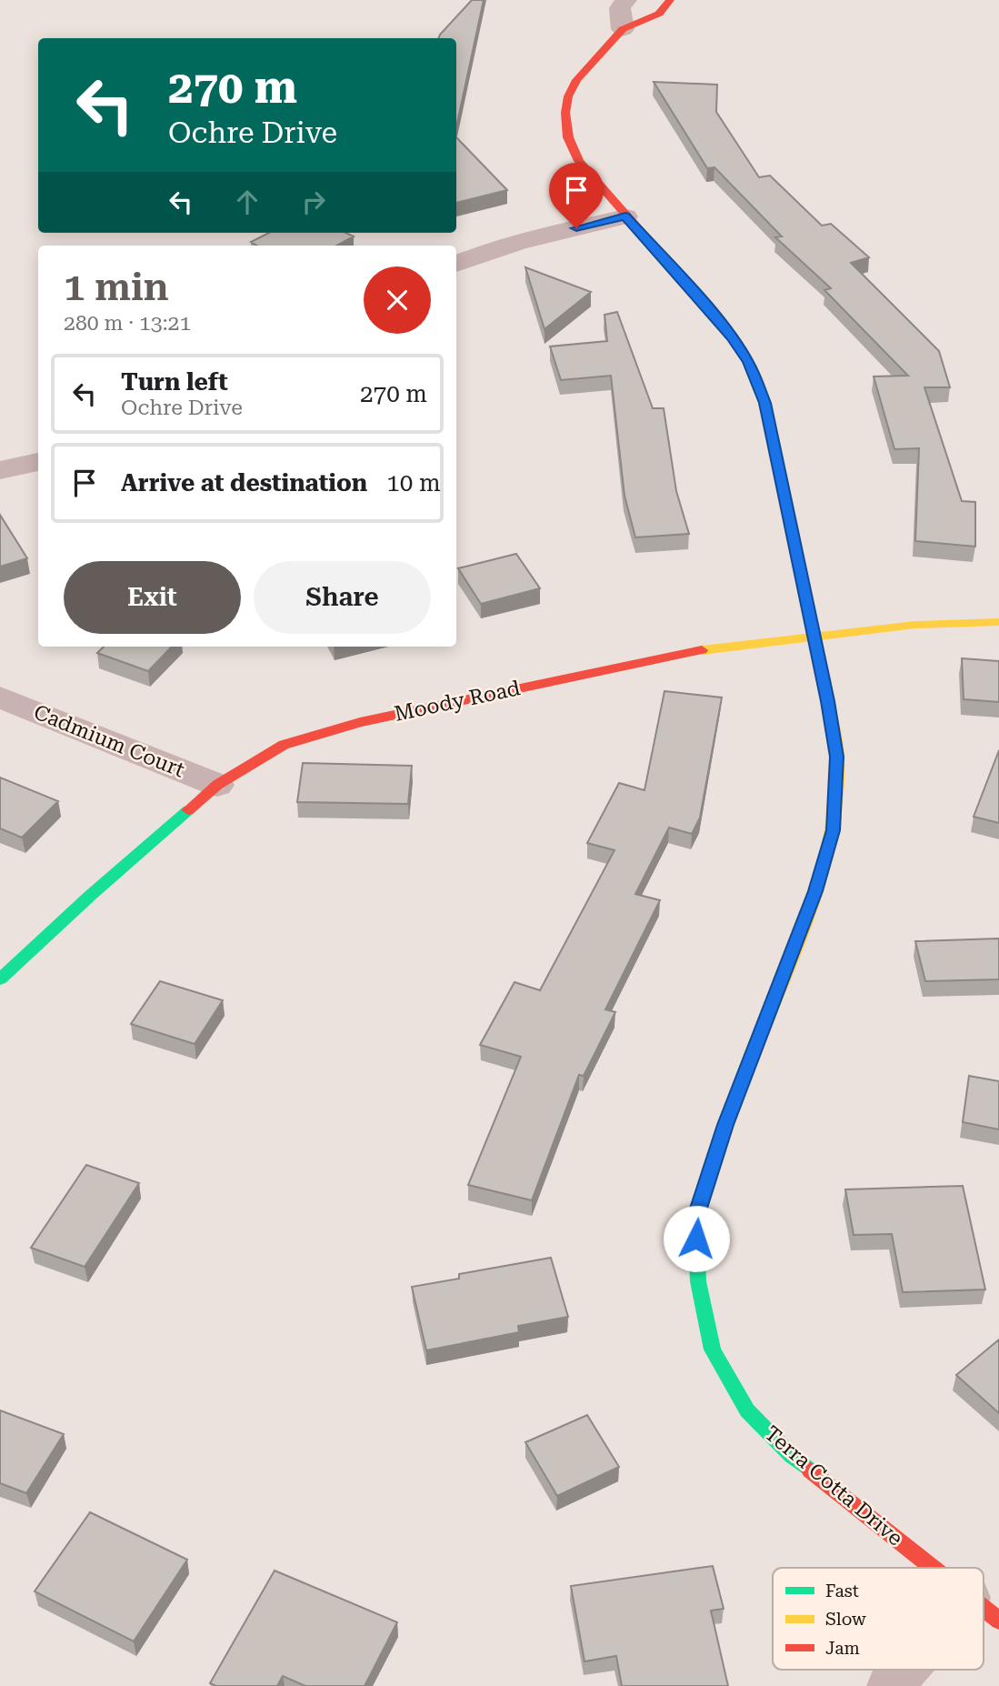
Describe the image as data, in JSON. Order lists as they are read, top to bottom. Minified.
{"streets":{"street":["Moody Road","Cadmium Court","Terra Cotta Drive"]},"crossings":[["Moody Road","Cadmium Court"],["Moody Road","Terra Cotta Drive"]],"legend":["Fast","Slow","Jam"],"page":{"turn":["270 m","Ochre Drive"],"heading":["1 min","280 m · 13:21"],"list":[{"name":"Turn left","note":"Ochre Drive","value":"270 m"},{"name":"Arrive at destination","value":"10 m"}],"buttons":["Exit","Share"]}}
